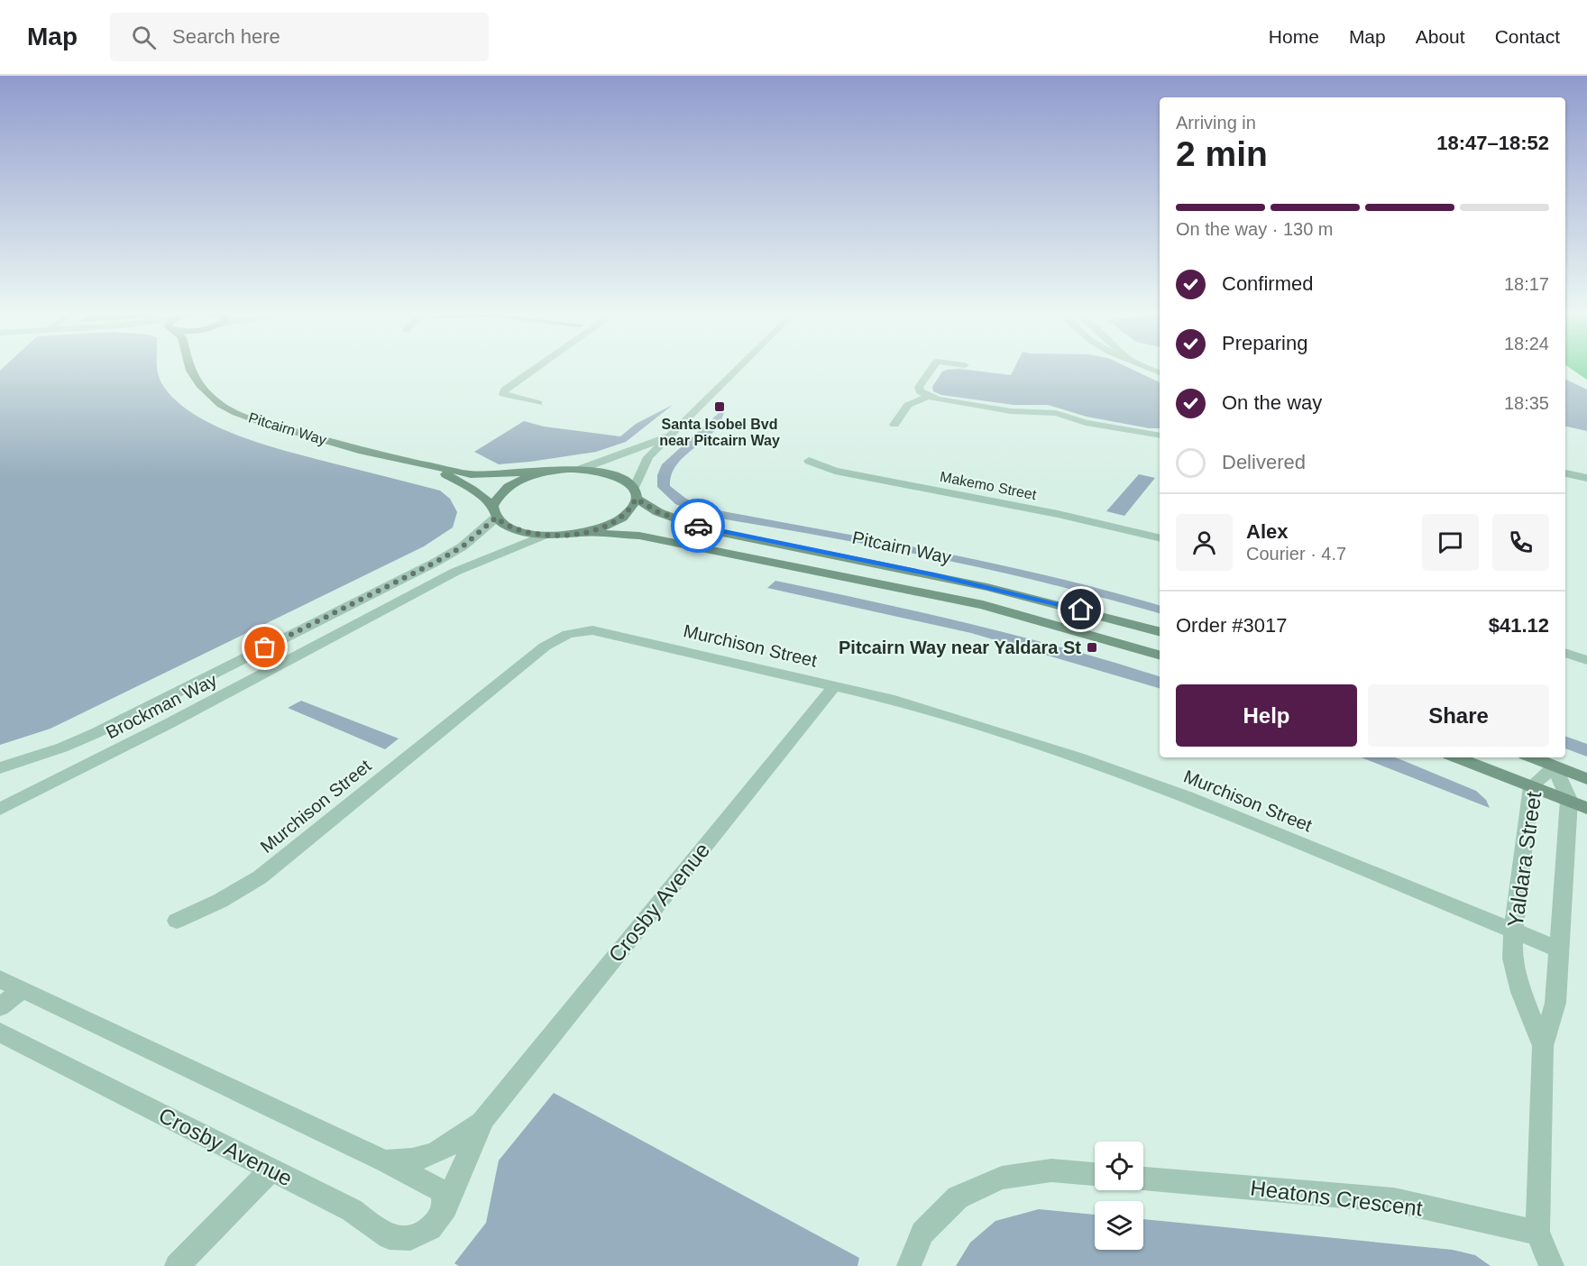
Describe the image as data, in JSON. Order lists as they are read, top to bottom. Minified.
{"streets":{"main road":["Pitcairn Way"],"street":["Makemo Street","Murchison Street","Brockman Way","Yaldara Street","Crosby Avenue","Heatons Crescent"]},"crossings":[["Pitcairn Way","Brockman Way"],["Murchison Street","Yaldara Street"],["Murchison Street","Crosby Avenue"],["Yaldara Street","Heatons Crescent"]],"places":{"transit":["Santa Isobel Bvd near Pitcairn Way","Pitcairn Way near Yaldara St"]},"page":{"header":"Map","search":"Search here","nav":["Home","Map","About","Contact"],"heading":["2 min","Arriving in","18:47–18:52"],"panel":["Alex","Courier · 4.7","Order #3017","$41.12"],"bar":"On the way · 130 m","list":[["Confirmed","18:17"],["Preparing","18:24"],["On the way","18:35"],"Delivered"],"buttons":["Help","Share"]}}
